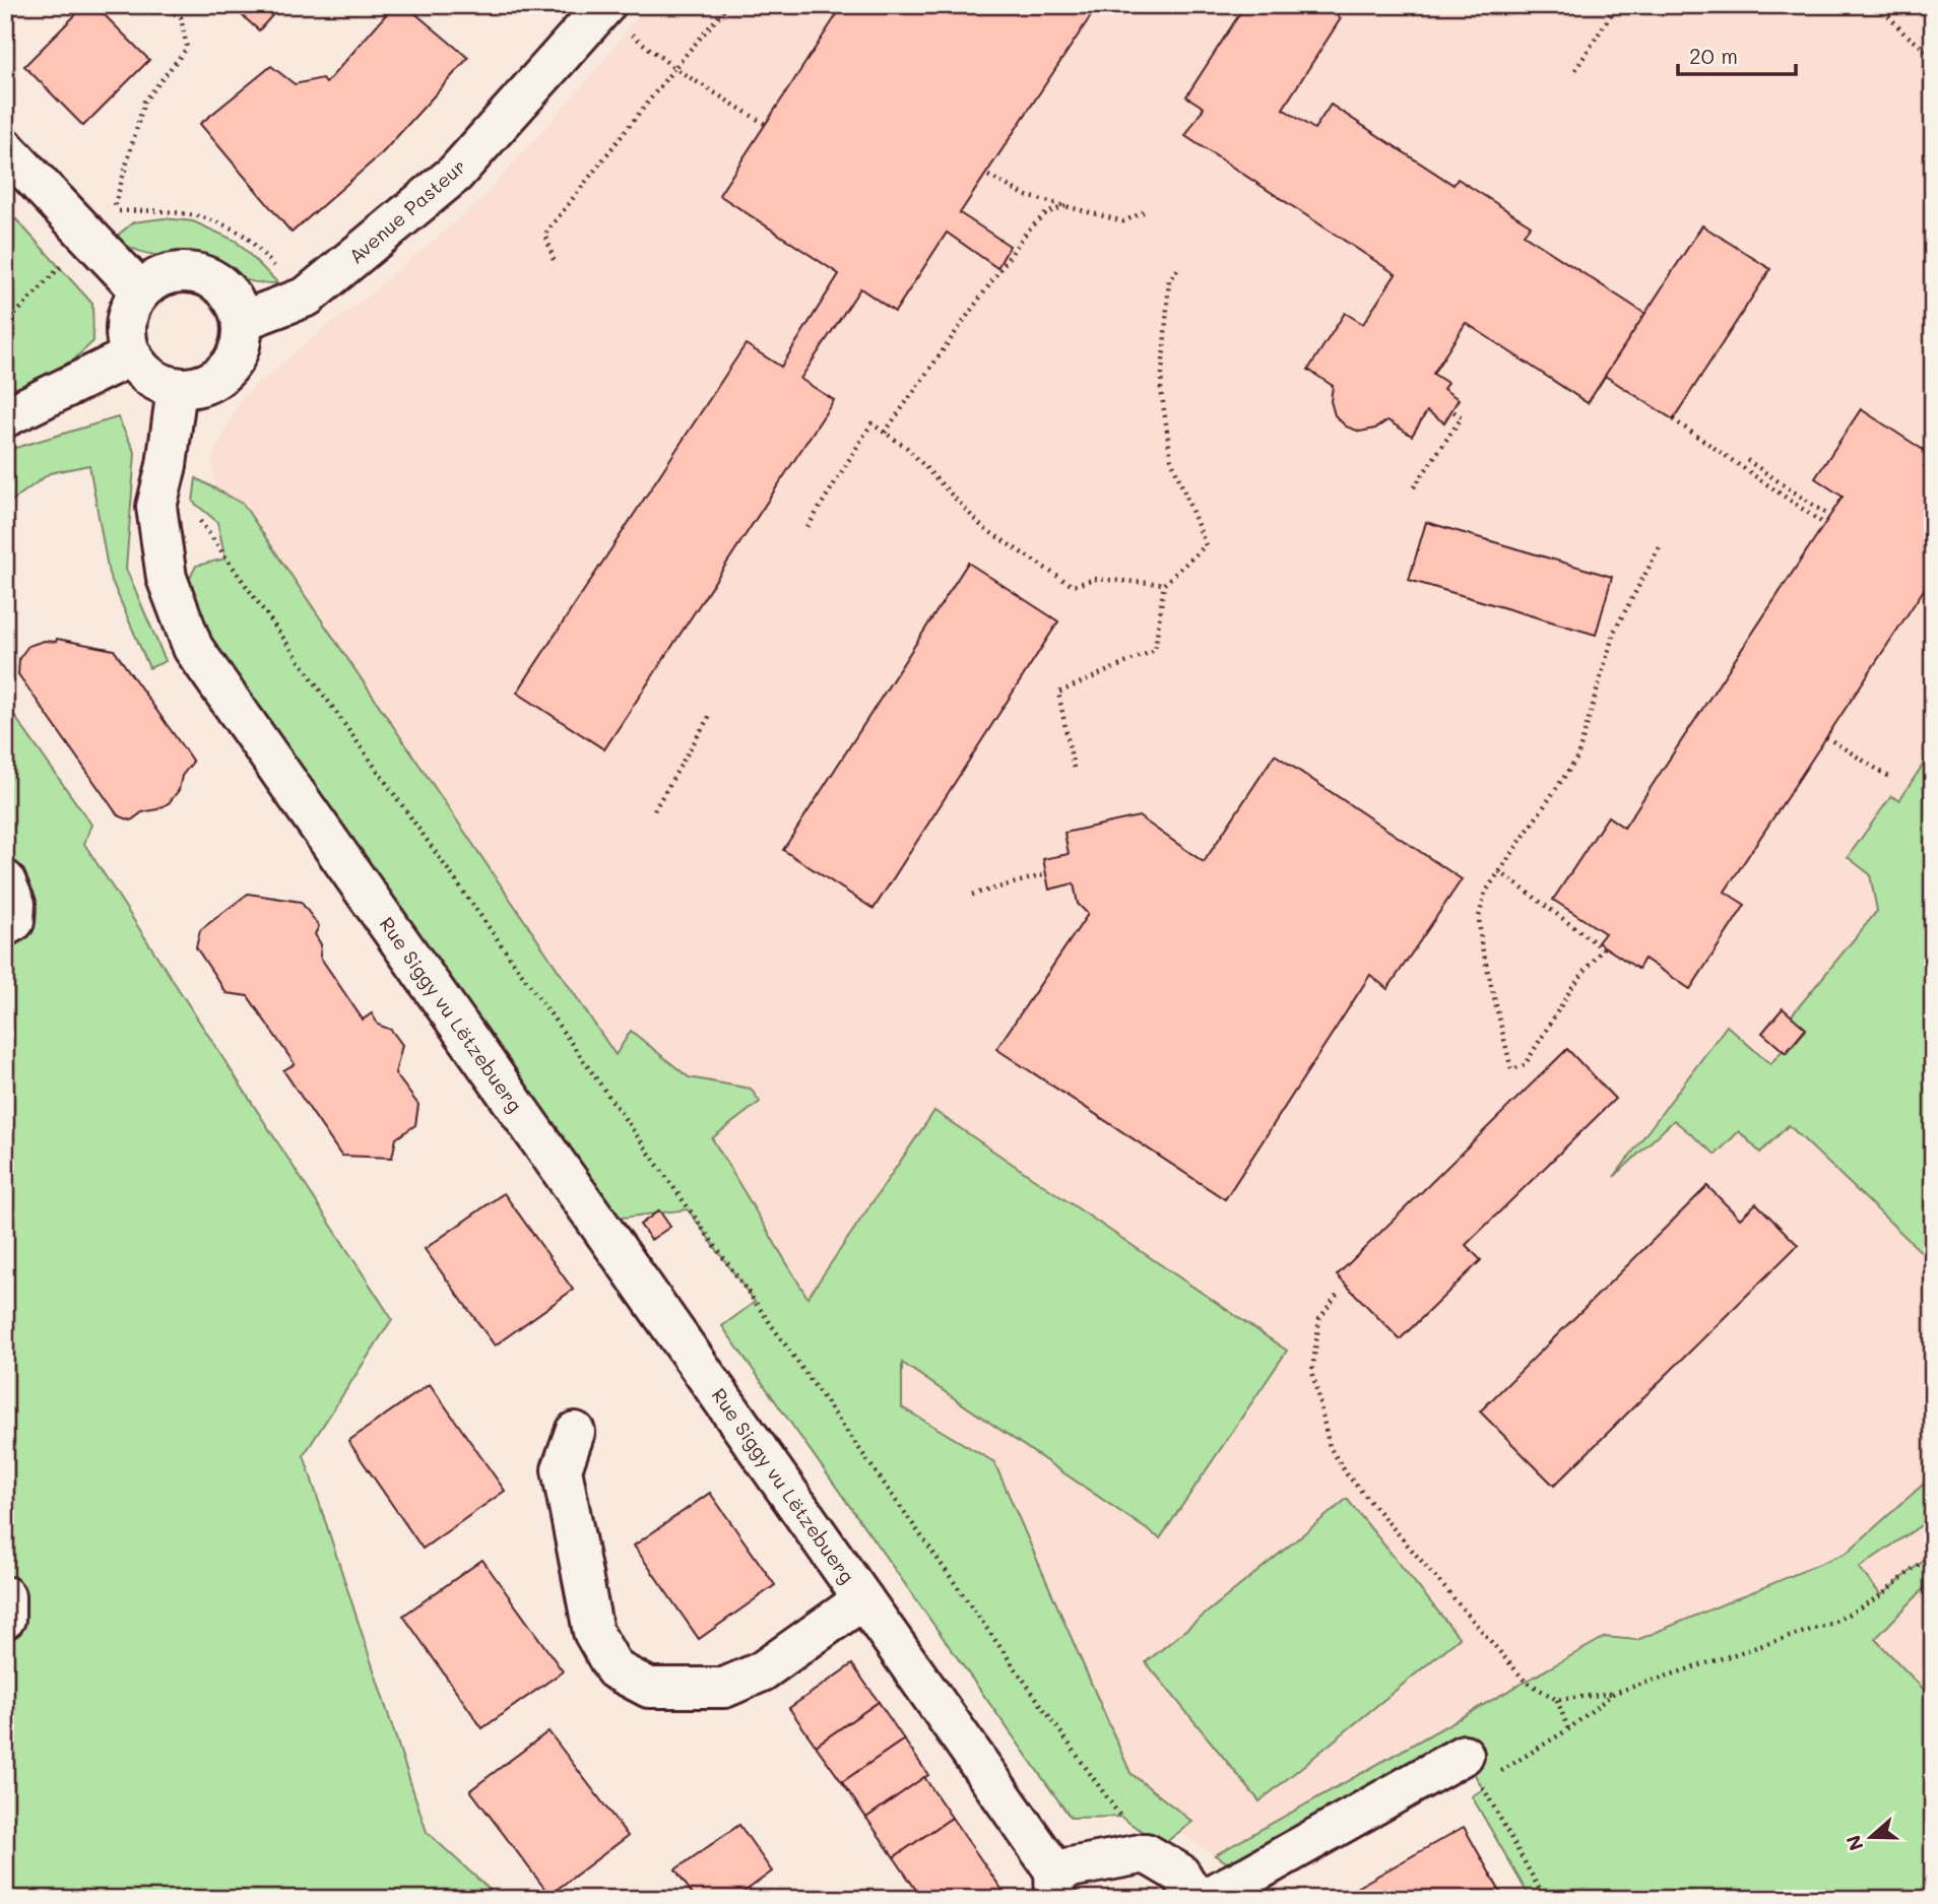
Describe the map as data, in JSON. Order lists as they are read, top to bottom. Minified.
{"streets":{"street":["Avenue Pasteur","Rue Siggy vu Lëtzebuerg"]},"crossings":[["Avenue Pasteur","Rue Siggy vu Lëtzebuerg"]],"scale_bar":"20 m","north":"left"}
